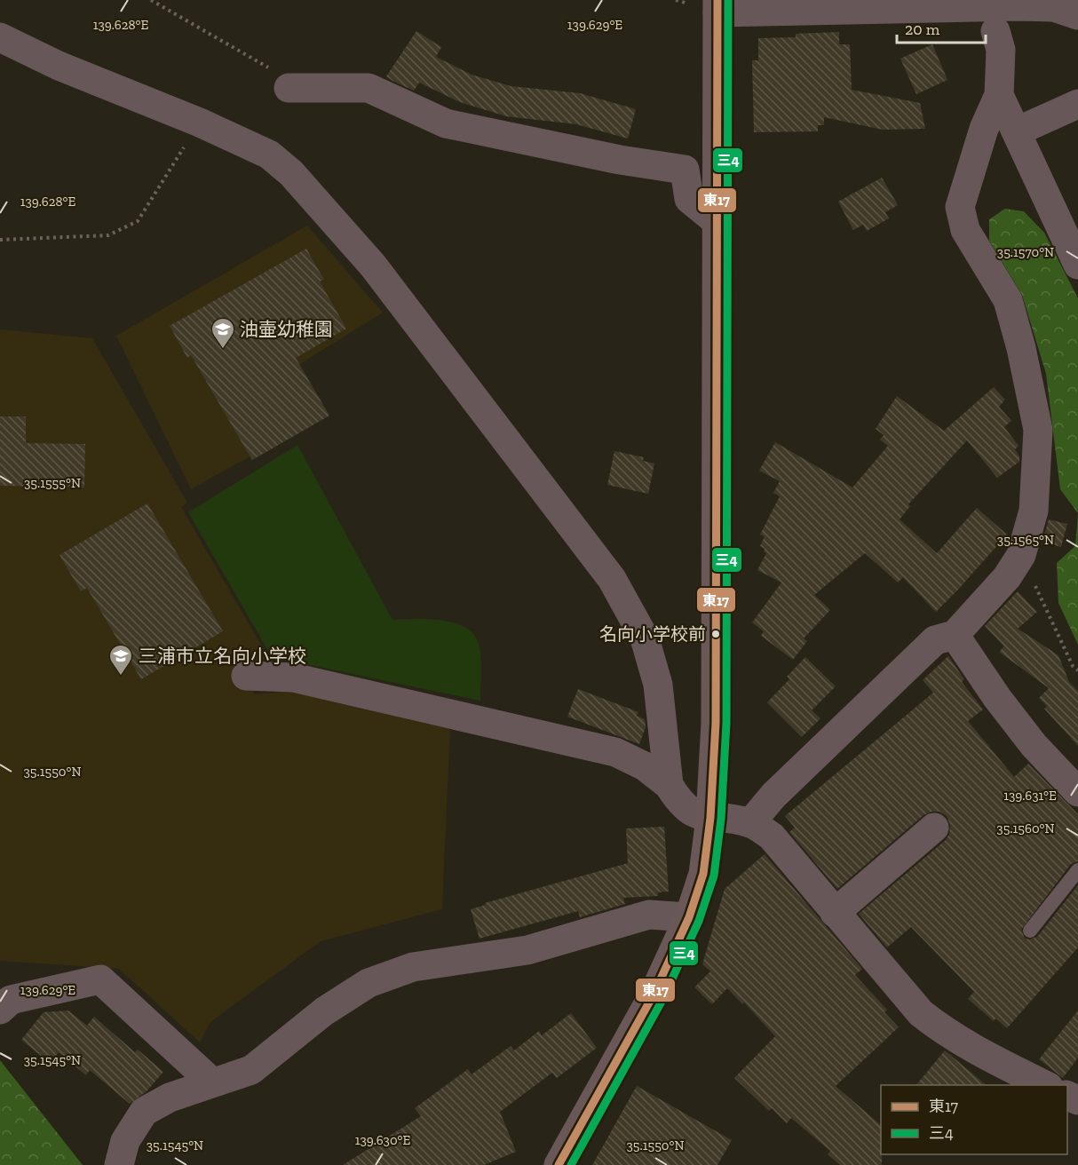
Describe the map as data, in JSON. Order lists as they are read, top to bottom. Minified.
{"places":{"school or university":["油壷幼稚園","三浦市立名向小学校"],"other":["名向小学校前"]},"lines":["transit line 東17","transit line 三4"],"legend":["東17","三4"],"scale_bar":"20 m","coordinates":["139.629°E","139.628°E","35.1570°N","35.1555°N","35.1565°N","35.1550°N","139.631°E","35.1560°N","35.1545°N","139.630°E"]}
